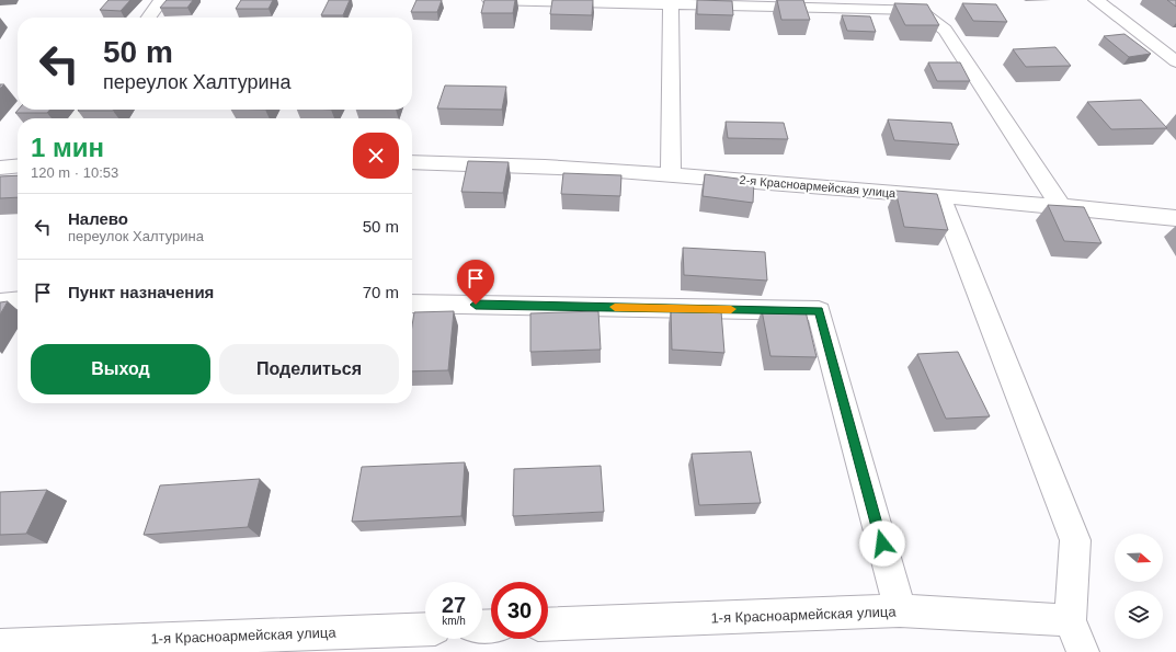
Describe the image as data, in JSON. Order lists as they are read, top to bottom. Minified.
{"streets":{"street":["2-я Красноармейская улица","1-я Красноармейская улица"]},"north":"right","page":{"turn":["50 m","переулок Халтурина"],"heading":["1 мин","120 m · 10:53"],"list":[{"name":"Налево","note":"переулок Халтурина","value":"50 m"},{"name":"Пункт назначения","value":"70 m"}],"buttons":["Выход","Поделиться"],"speed":"27 km/h","limit":"30"}}
